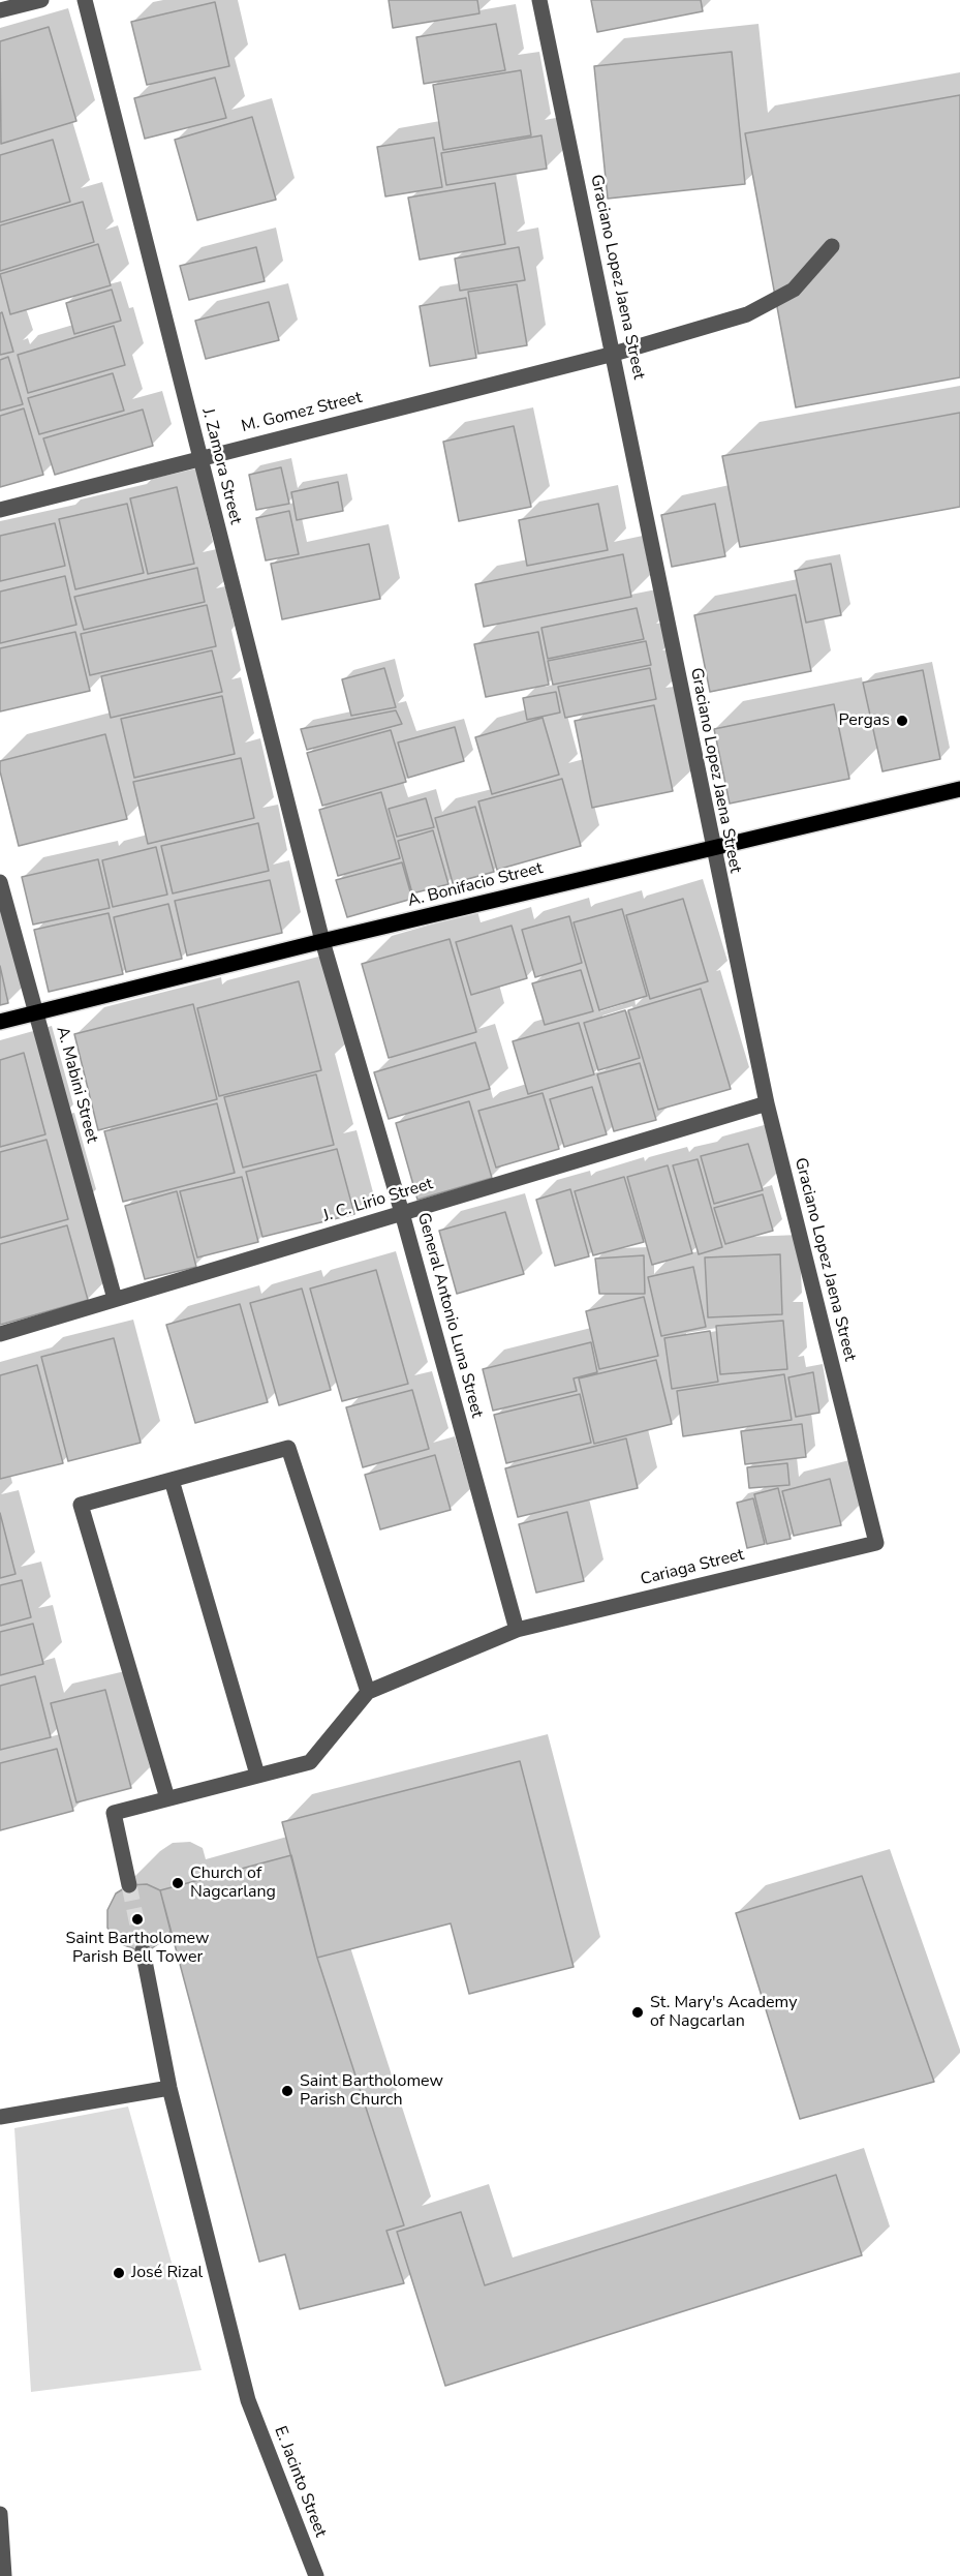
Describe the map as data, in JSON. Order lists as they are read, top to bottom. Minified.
{"streets":{"main road":["A. Bonifacio Street"],"street":["Graciano Lopez Jaena Street","M. Gomez Street","J. Zamora Street","A. Mabini Street","J. C. Lirio Street","General Antonio Luna Street","Cariaga Street","E. Jacinto Street"]},"crossings":[["Graciano Lopez Jaena Street","M. Gomez Street"],["Graciano Lopez Jaena Street","A. Bonifacio Street"],["Graciano Lopez Jaena Street","J. C. Lirio Street"],["Graciano Lopez Jaena Street","Cariaga Street"],["M. Gomez Street","J. Zamora Street"],["J. Zamora Street","A. Bonifacio Street"],["J. Zamora Street","General Antonio Luna Street"],["A. Bonifacio Street","A. Mabini Street"],["A. Bonifacio Street","General Antonio Luna Street"],["A. Mabini Street","J. C. Lirio Street"],["J. C. Lirio Street","General Antonio Luna Street"],["General Antonio Luna Street","Cariaga Street"]],"places":["Pergas","Church of Nagcarlang","Saint Bartholomew Parish Bell Tower","St. Mary's Academy of Nagcarlan","Saint Bartholomew Parish Church","José Rizal"]}
